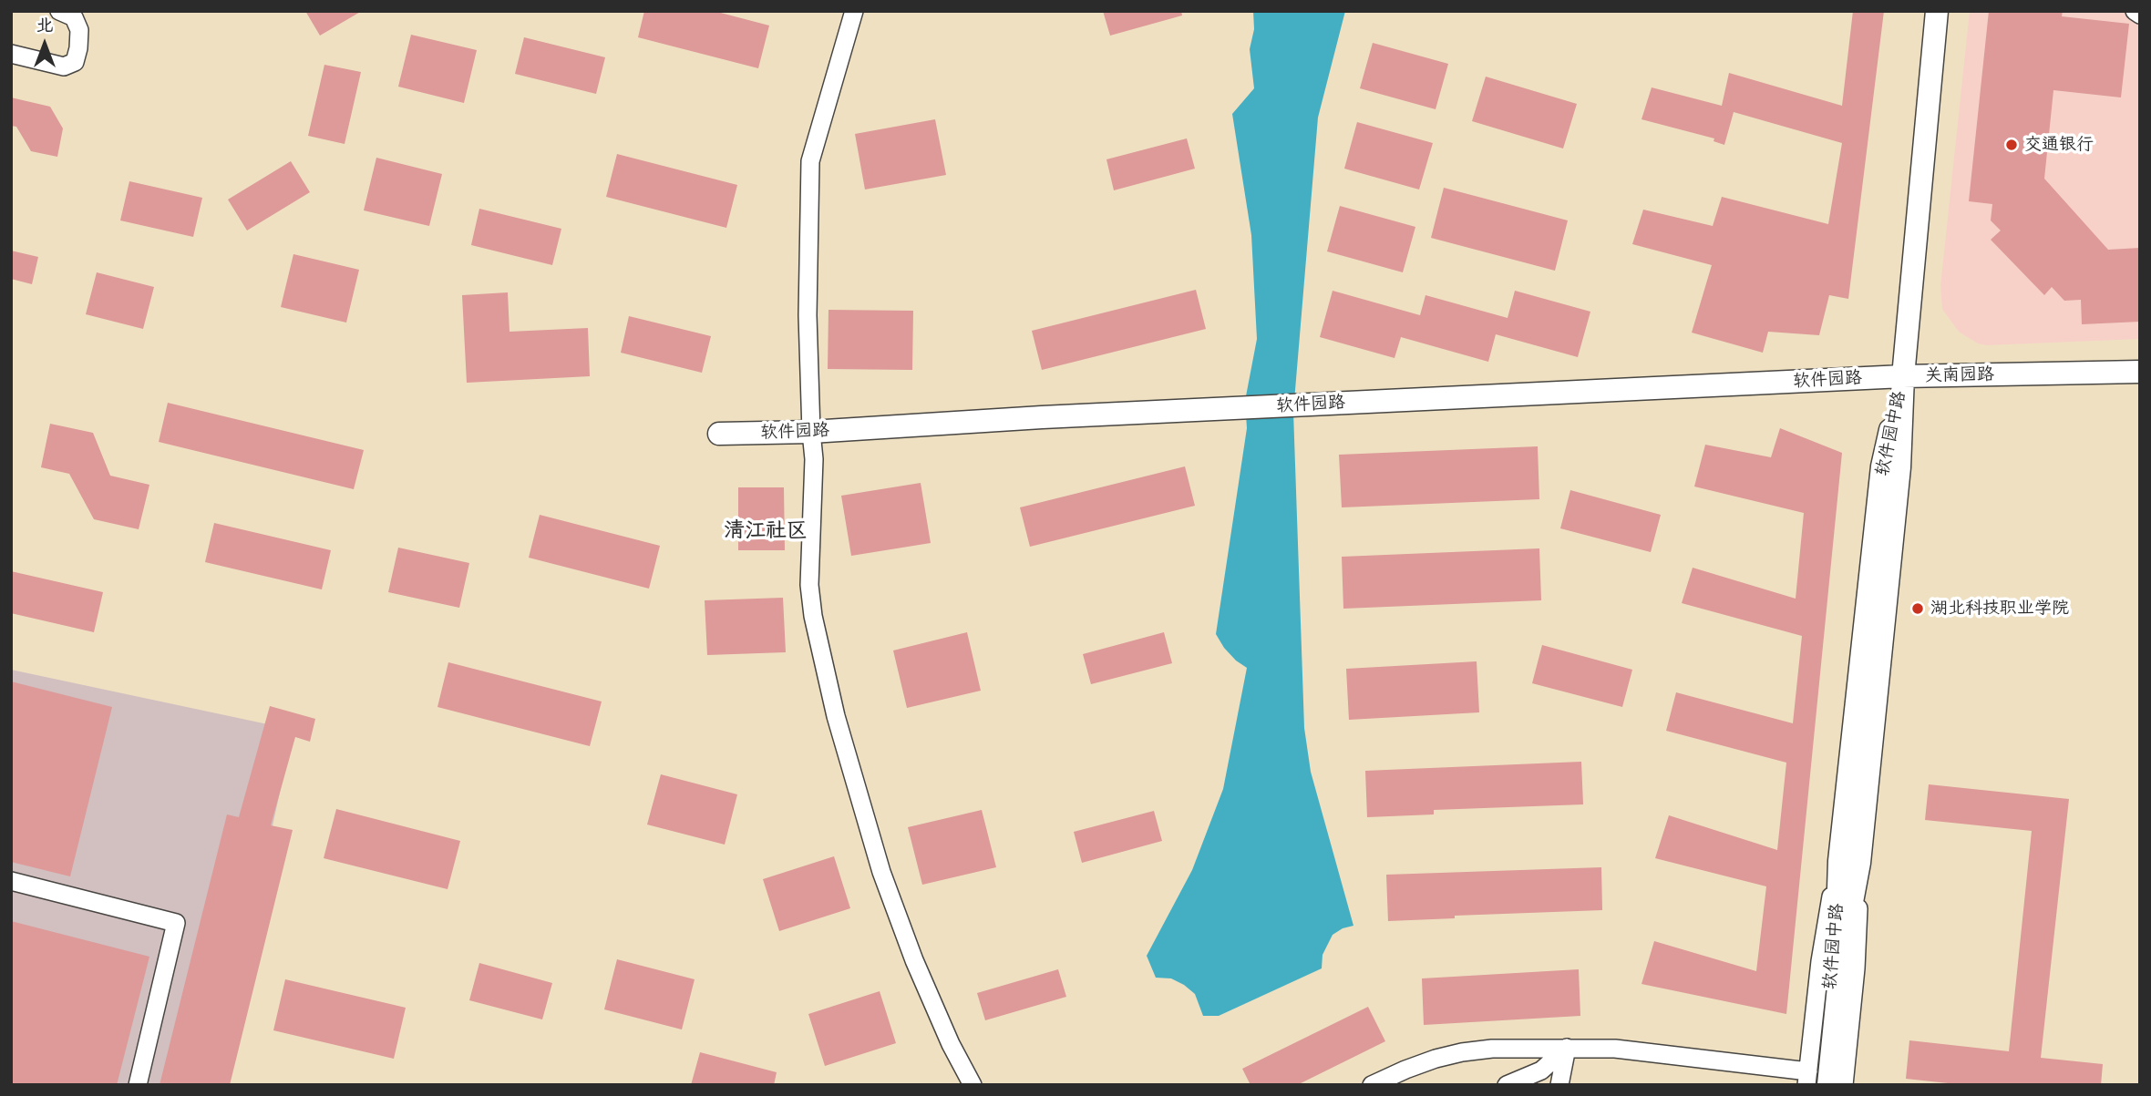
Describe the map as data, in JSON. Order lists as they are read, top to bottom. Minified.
{"streets":{"main road":["关南园路","软件园路","软件园中路"]},"crossings":[["关南园路","软件园路"],["关南园路","软件园中路"],["软件园路","软件园中路"]],"districts":["清江社区"],"places":["交通银行","湖北科技职业学院"],"north":"top"}
